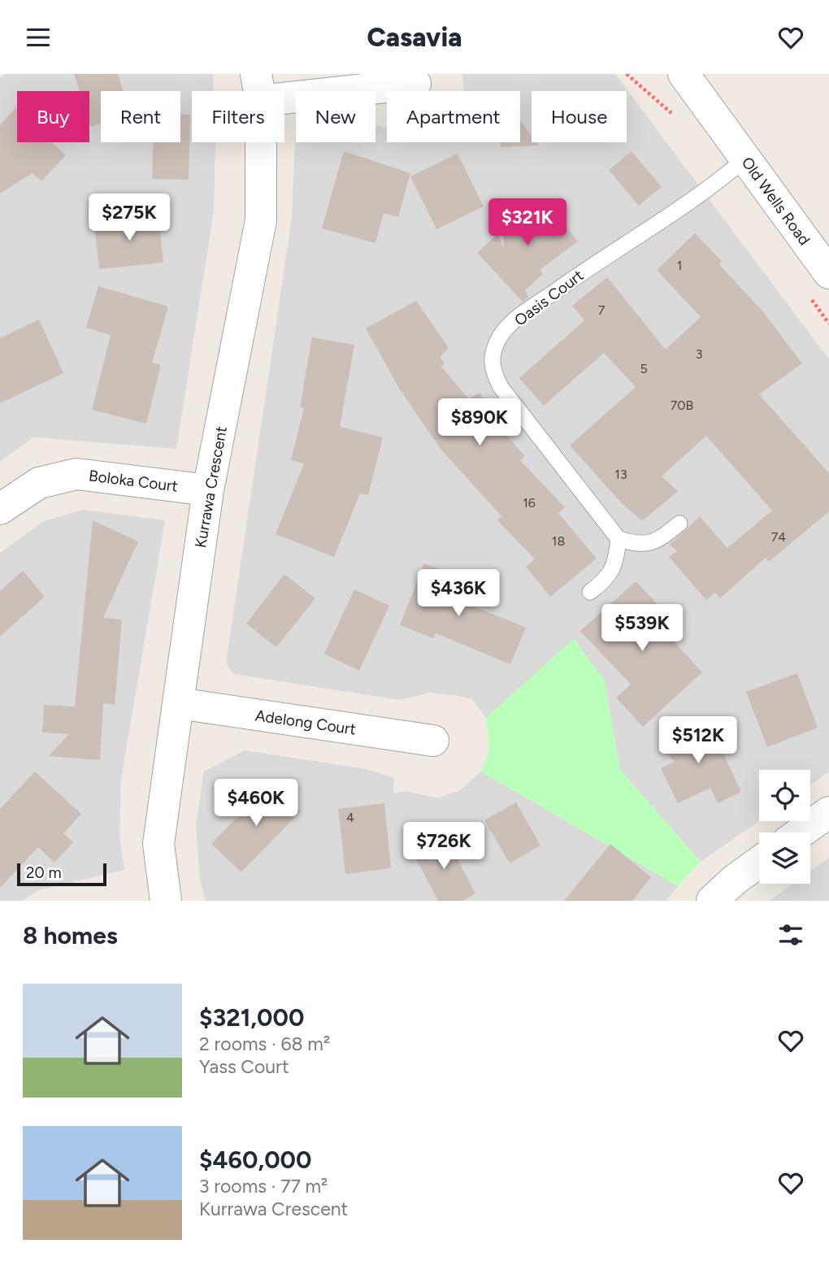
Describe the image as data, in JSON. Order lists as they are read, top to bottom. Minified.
{"streets":{"street":["Old Wells Road","Boloka Court","Kurrawa Crescent","Adelong Court"],"lane":["Oasis Court"]},"crossings":[["Old Wells Road","Oasis Court"],["Boloka Court","Kurrawa Crescent"],["Kurrawa Crescent","Adelong Court"]],"house_numbers":["1","7","3","5","70B","13","16","74","18","4"],"scale_bar":"20 m","page":{"header":"Casavia","chip":["Buy","Rent","Filters","New","Apartment","House"],"price":["$275K","$321K","$890K","$436K","$539K","$512K","$460K","$726K"],"scale":"20 m","heading":"8 homes","list":[{"name":"$321,000","note":"2 rooms · 68 m² · Yass Court"},{"name":"$460,000","note":"3 rooms · 77 m² · Kurrawa Crescent"}]}}
